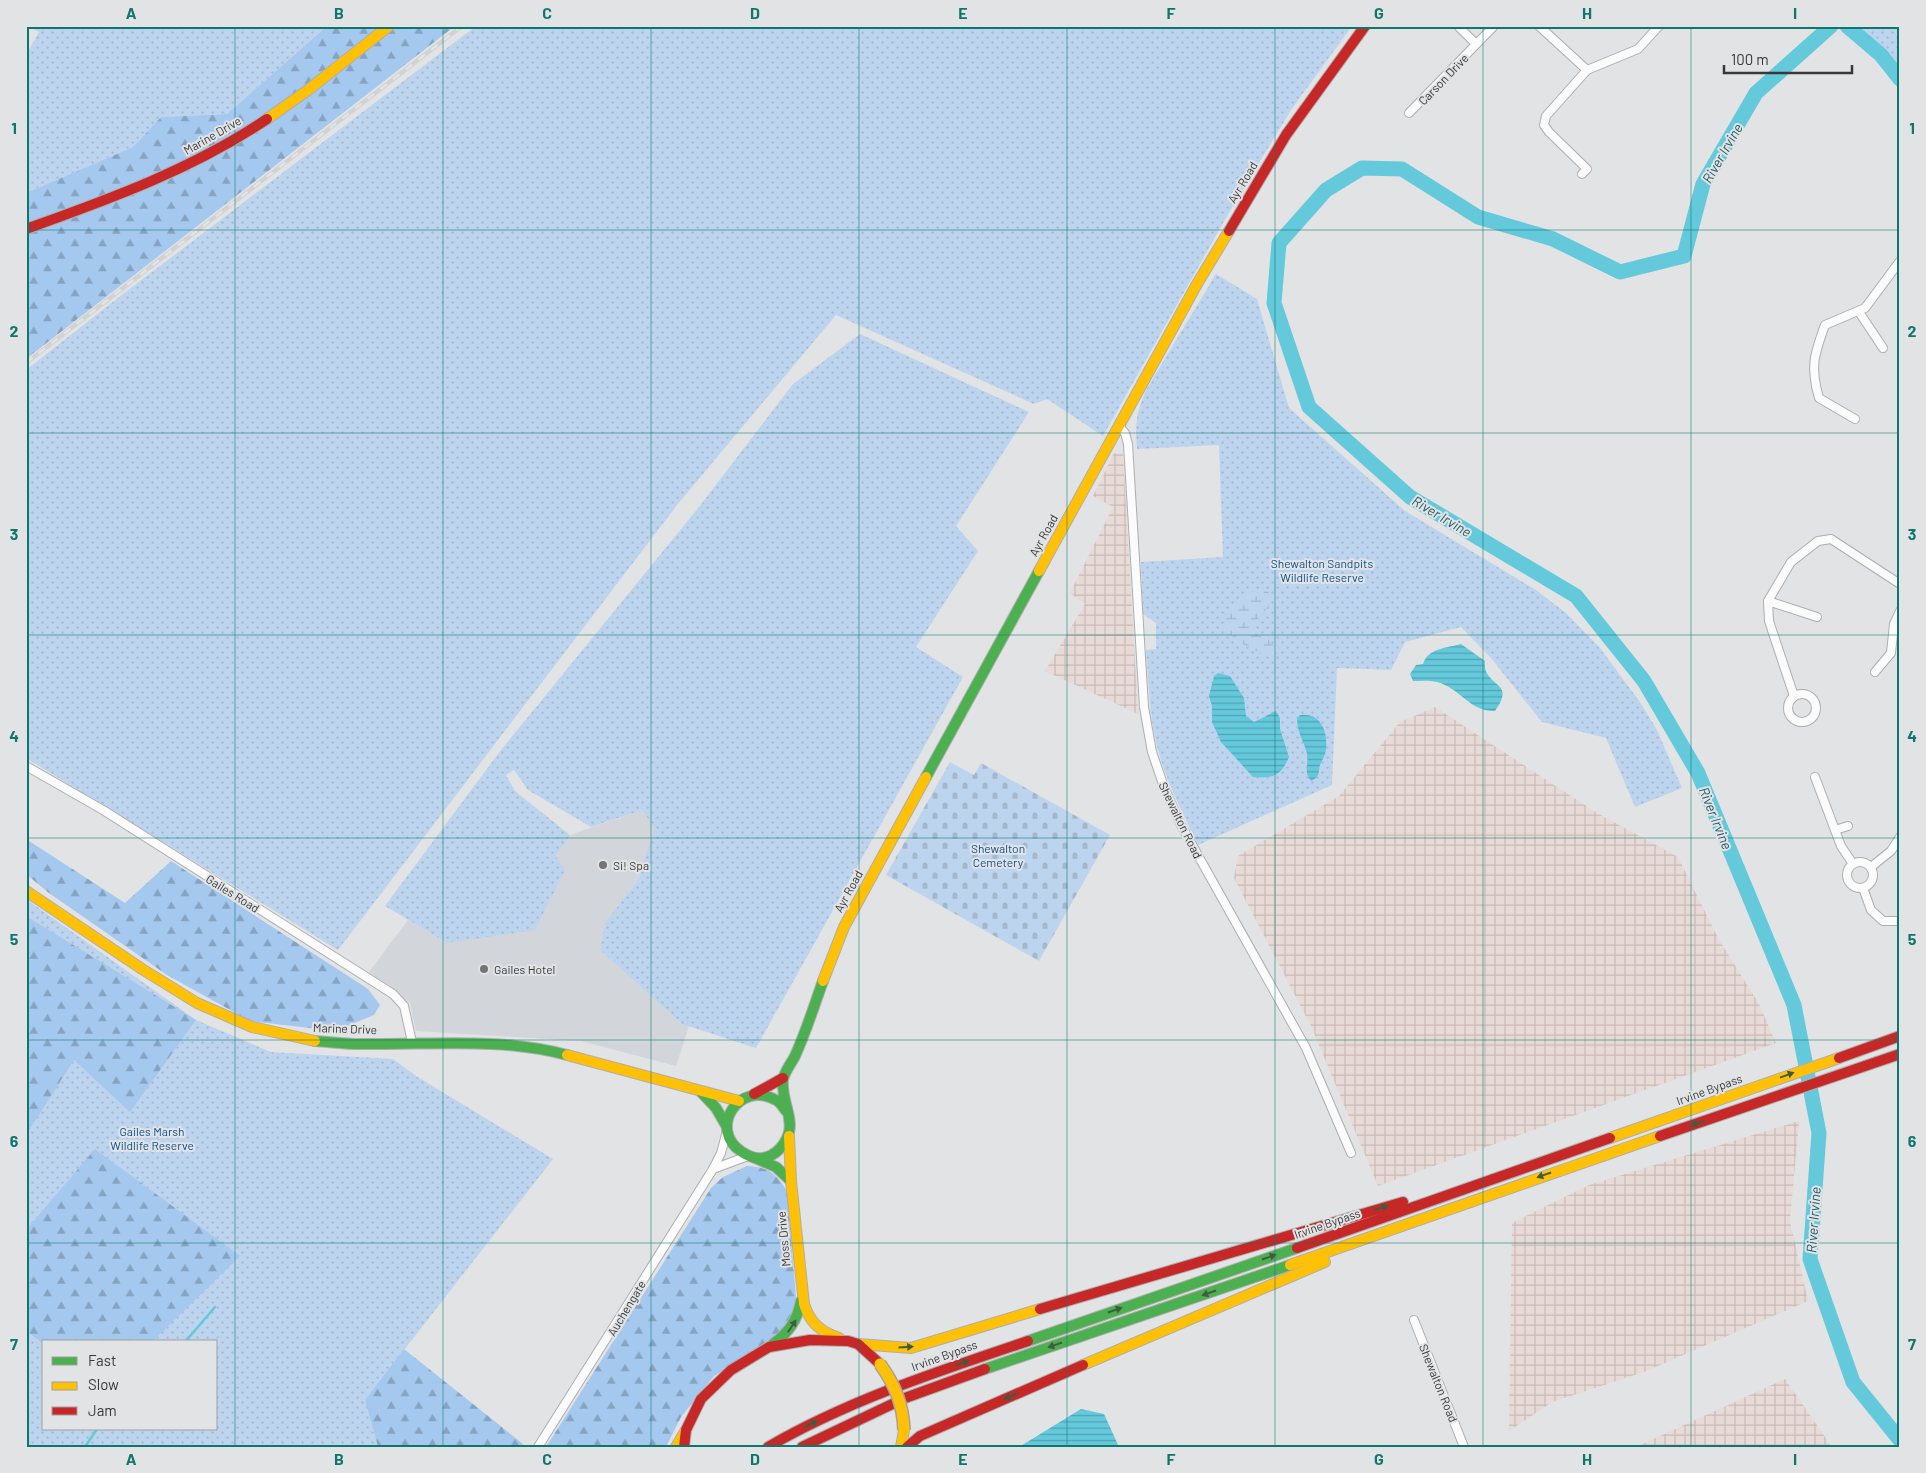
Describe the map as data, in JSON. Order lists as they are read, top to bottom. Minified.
{"streets":{"main road":["Marine Drive","Ayr Road","Irvine Bypass","Moss Drive"],"street":["Carson Drive","Shewalton Road","Gailes Road","Auchengate"]},"crossings":[["Marine Drive","Gailes Road"],["Marine Drive","Moss Drive"],["Marine Drive","Auchengate"],["Ayr Road","Shewalton Road"],["Moss Drive","Auchengate"]],"water":["River Irvine"],"parks":["Shewalton Sandpits Wildlife Reserve","Shewalton Cemetery","Gailes Marsh Wildlife Reserve"],"places":["Si! Spa","Gailes Hotel"],"legend":["Fast","Slow","Jam"],"scale_bar":"100 m","grid":{"columns":["A","B","C","D","E","F","G","H","I"],"rows":["1","2","3","4","5","6","7"]}}
